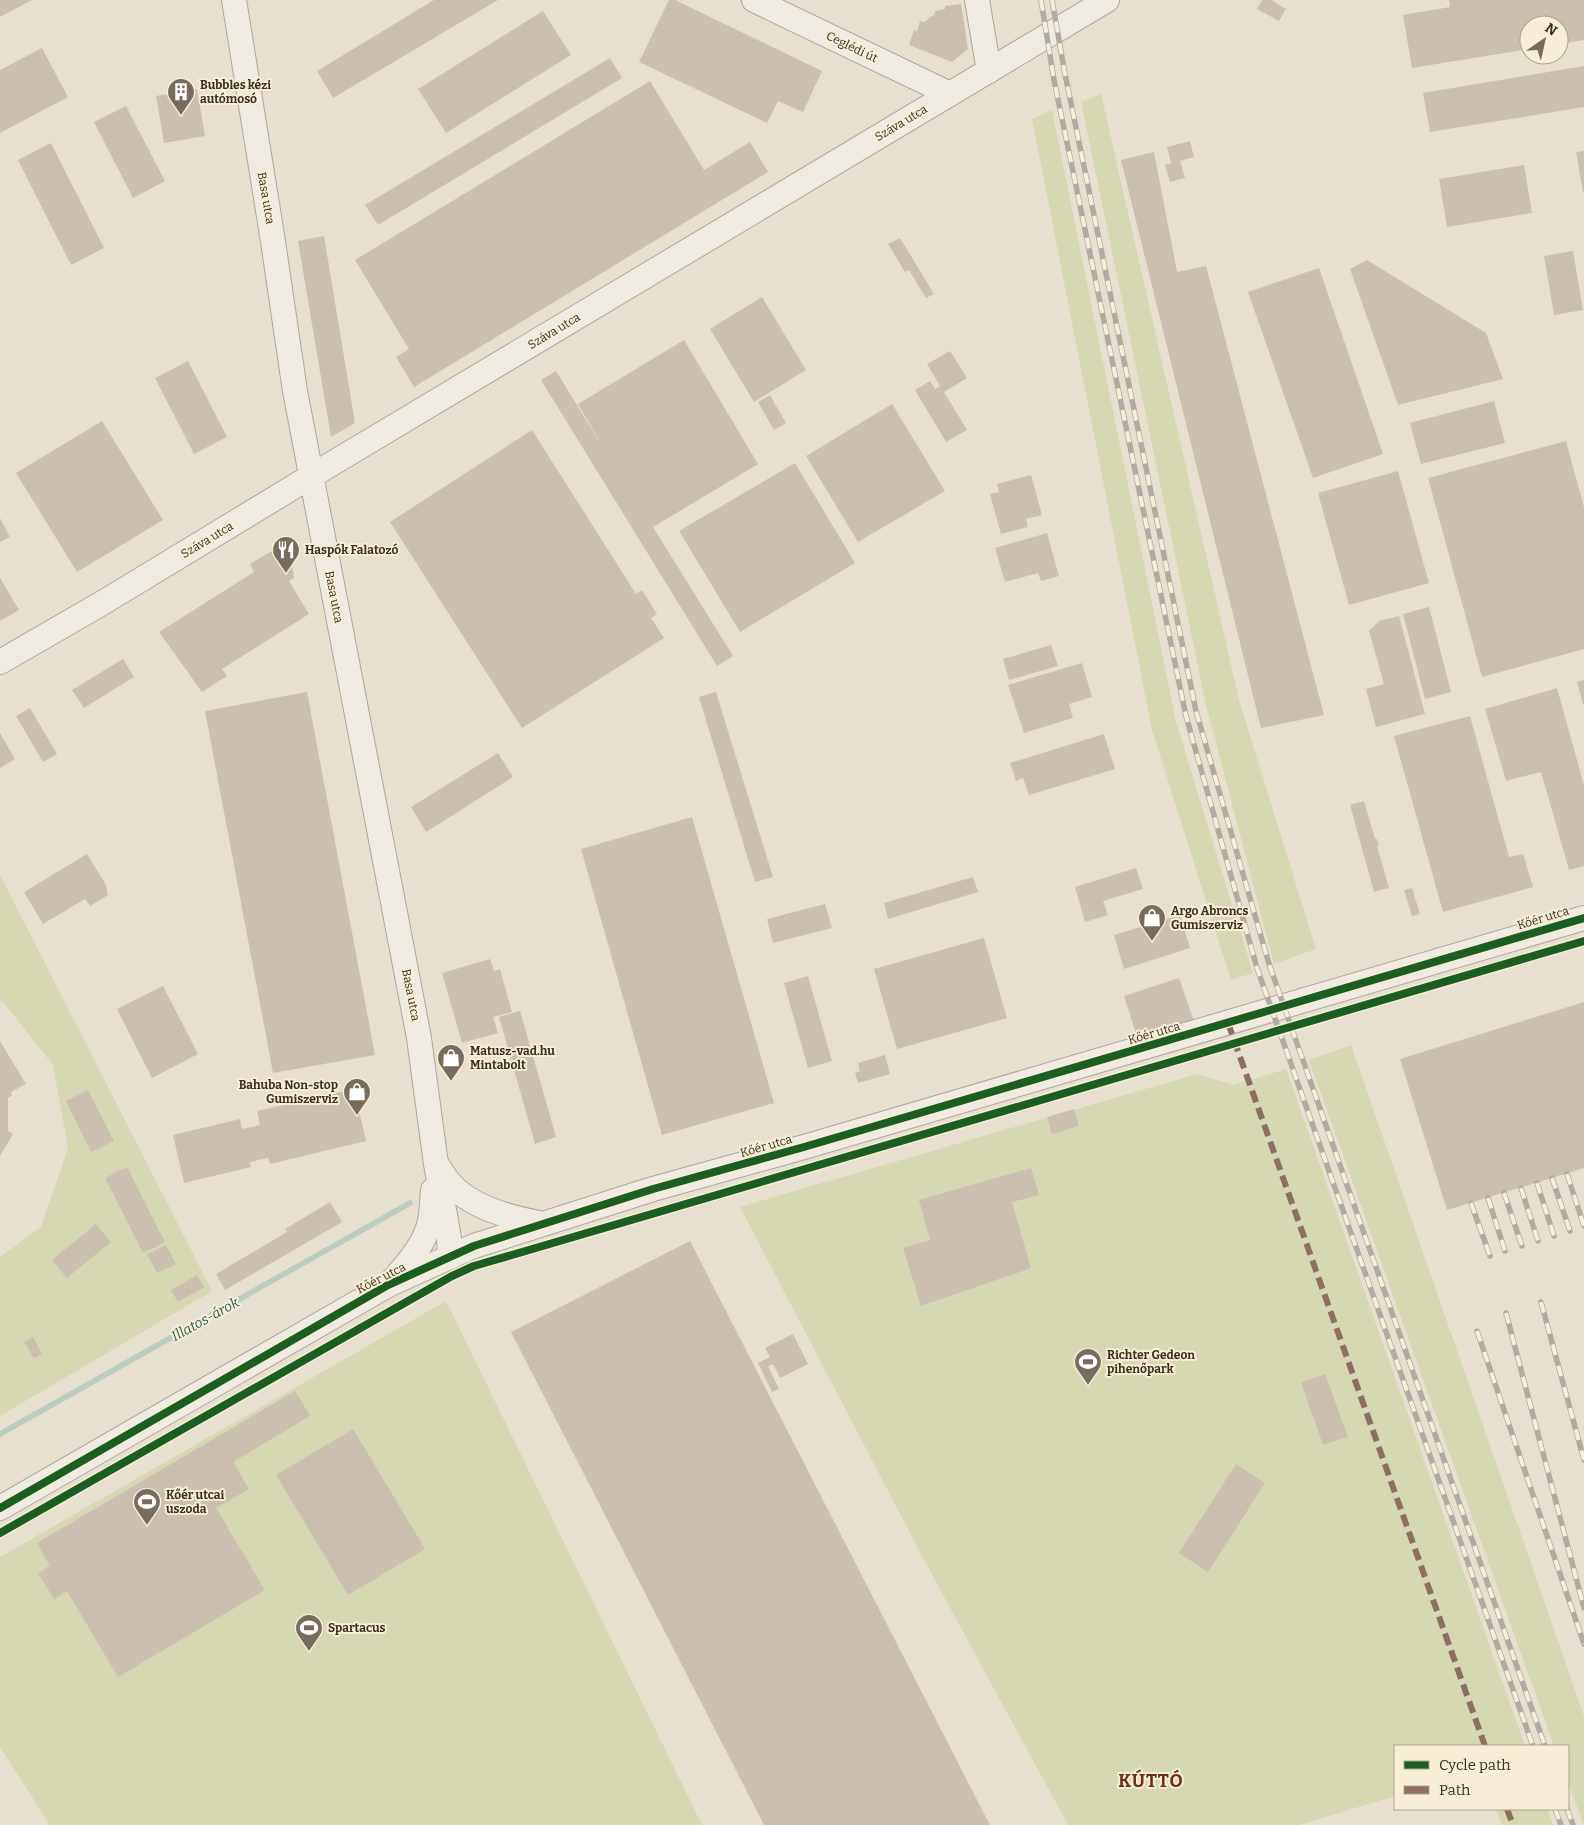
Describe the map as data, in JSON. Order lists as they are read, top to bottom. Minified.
{"streets":{"street":["Ceglédi út","Száva utca","Basa utca","Kőér utca"]},"crossings":[["Ceglédi út","Száva utca"],["Száva utca","Basa utca"],["Basa utca","Kőér utca"]],"districts":["KÚTTÓ"],"water":["Illatos-árok"],"places":{"building":["Bubbles kézi autómosó"],"restaurant":["Haspók Falatozó"],"shop":["Argo Abroncs Gumiszerviz","Matusz-vad.hu Mintabolt","Bahuba Non-stop Gumiszerviz"],"sports":["Richter Gedeon pihenőpark","Kőér utcai uszoda","Spartacus"]},"legend":["Cycle path","Path"],"north":"top right"}
